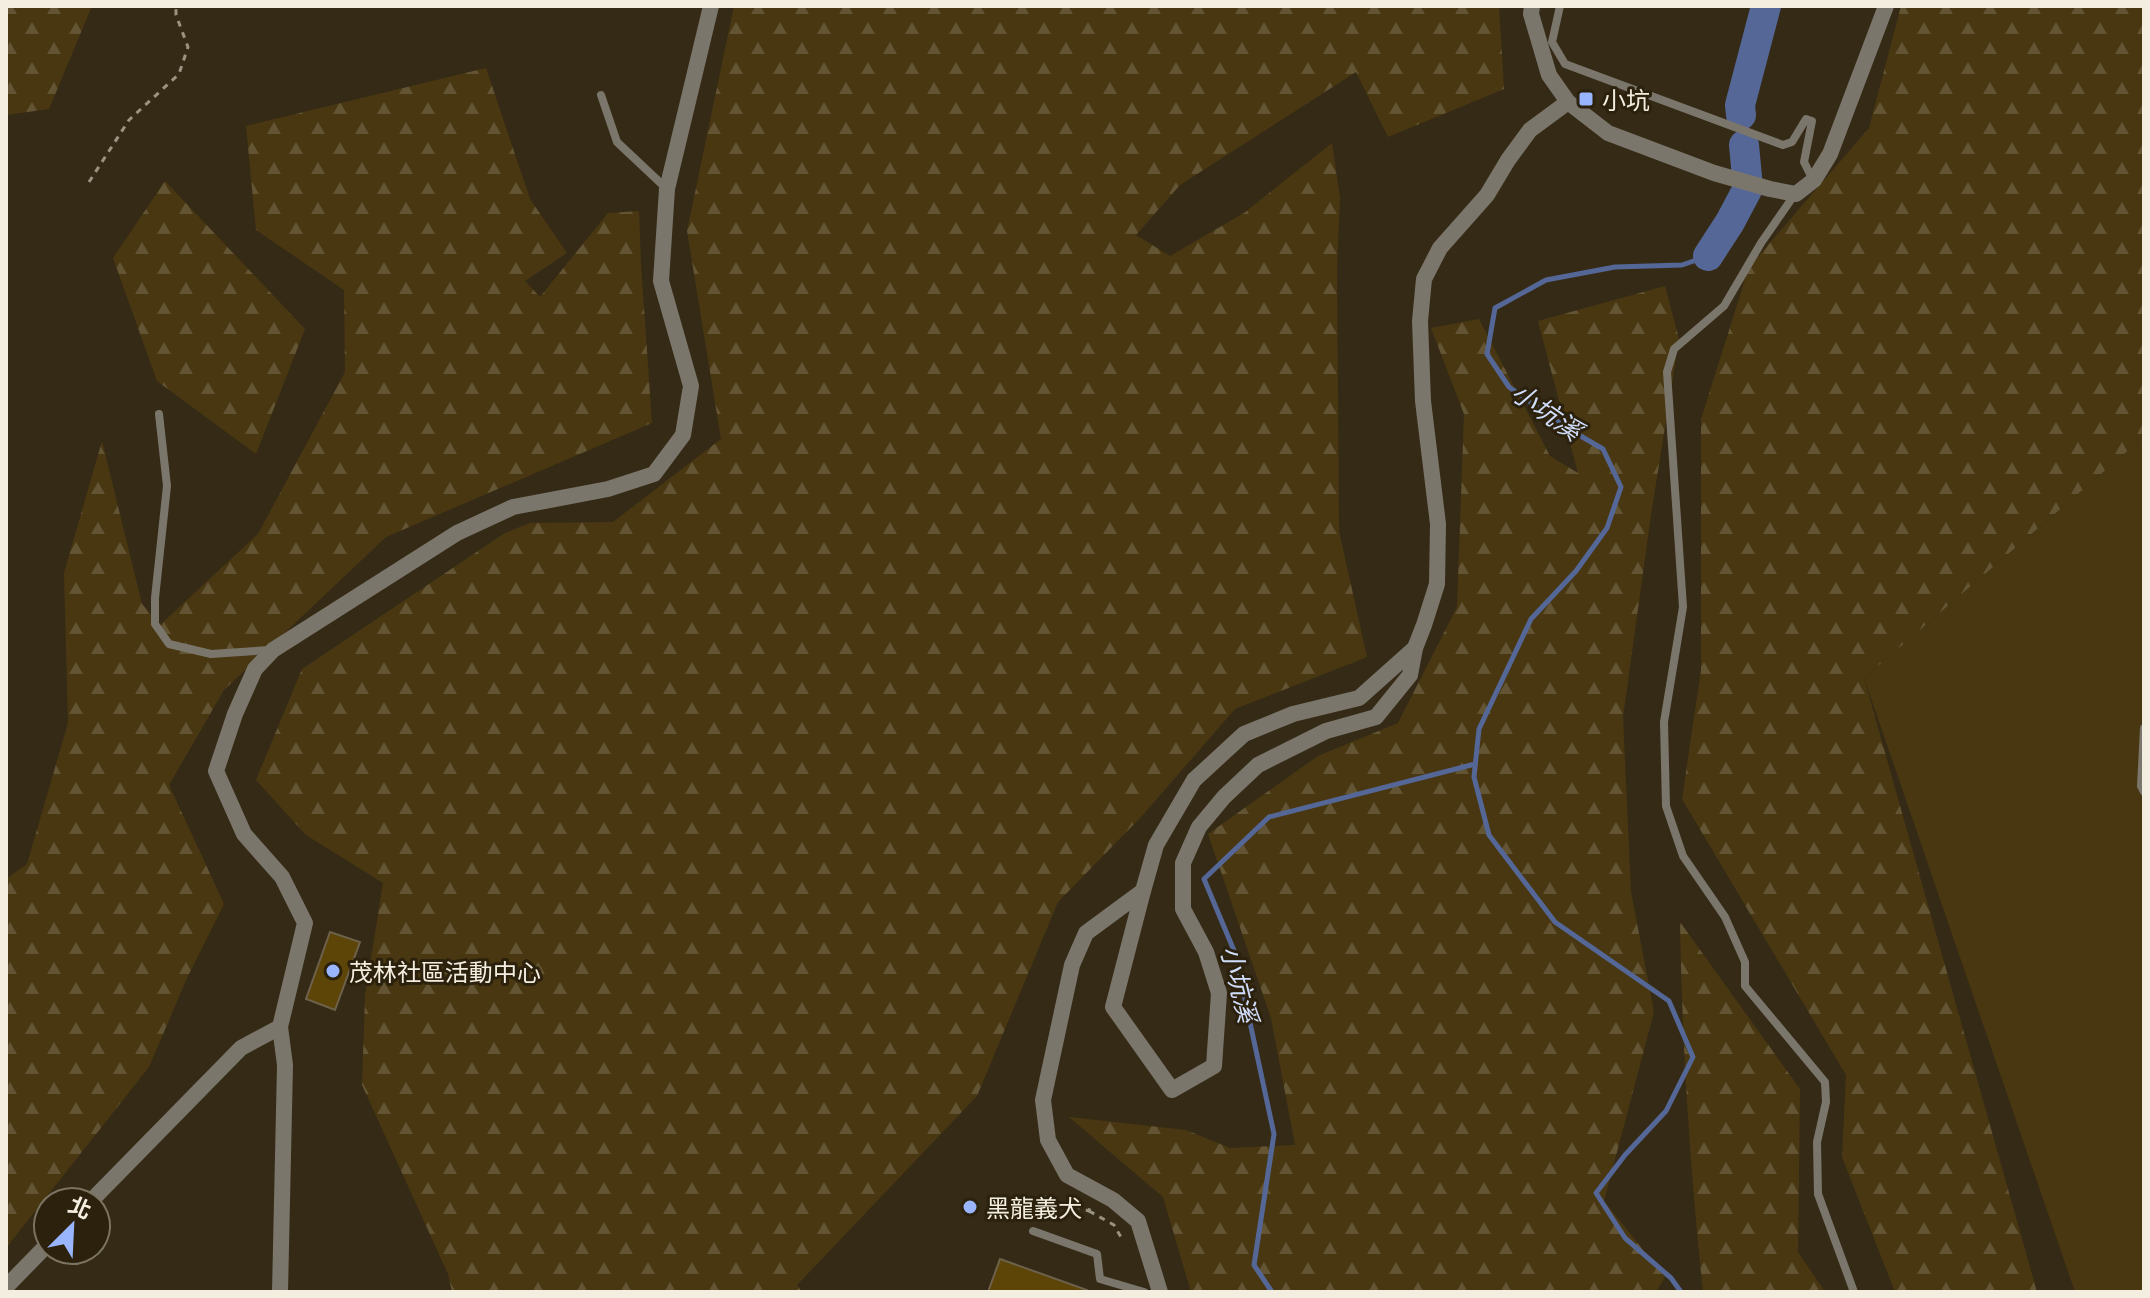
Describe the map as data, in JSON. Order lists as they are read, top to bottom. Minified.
{"water":["小坑溪"],"places":{"transit":["小坑"],"other":["茂林社區活動中心","黑龍義犬"]},"north":"top right"}
